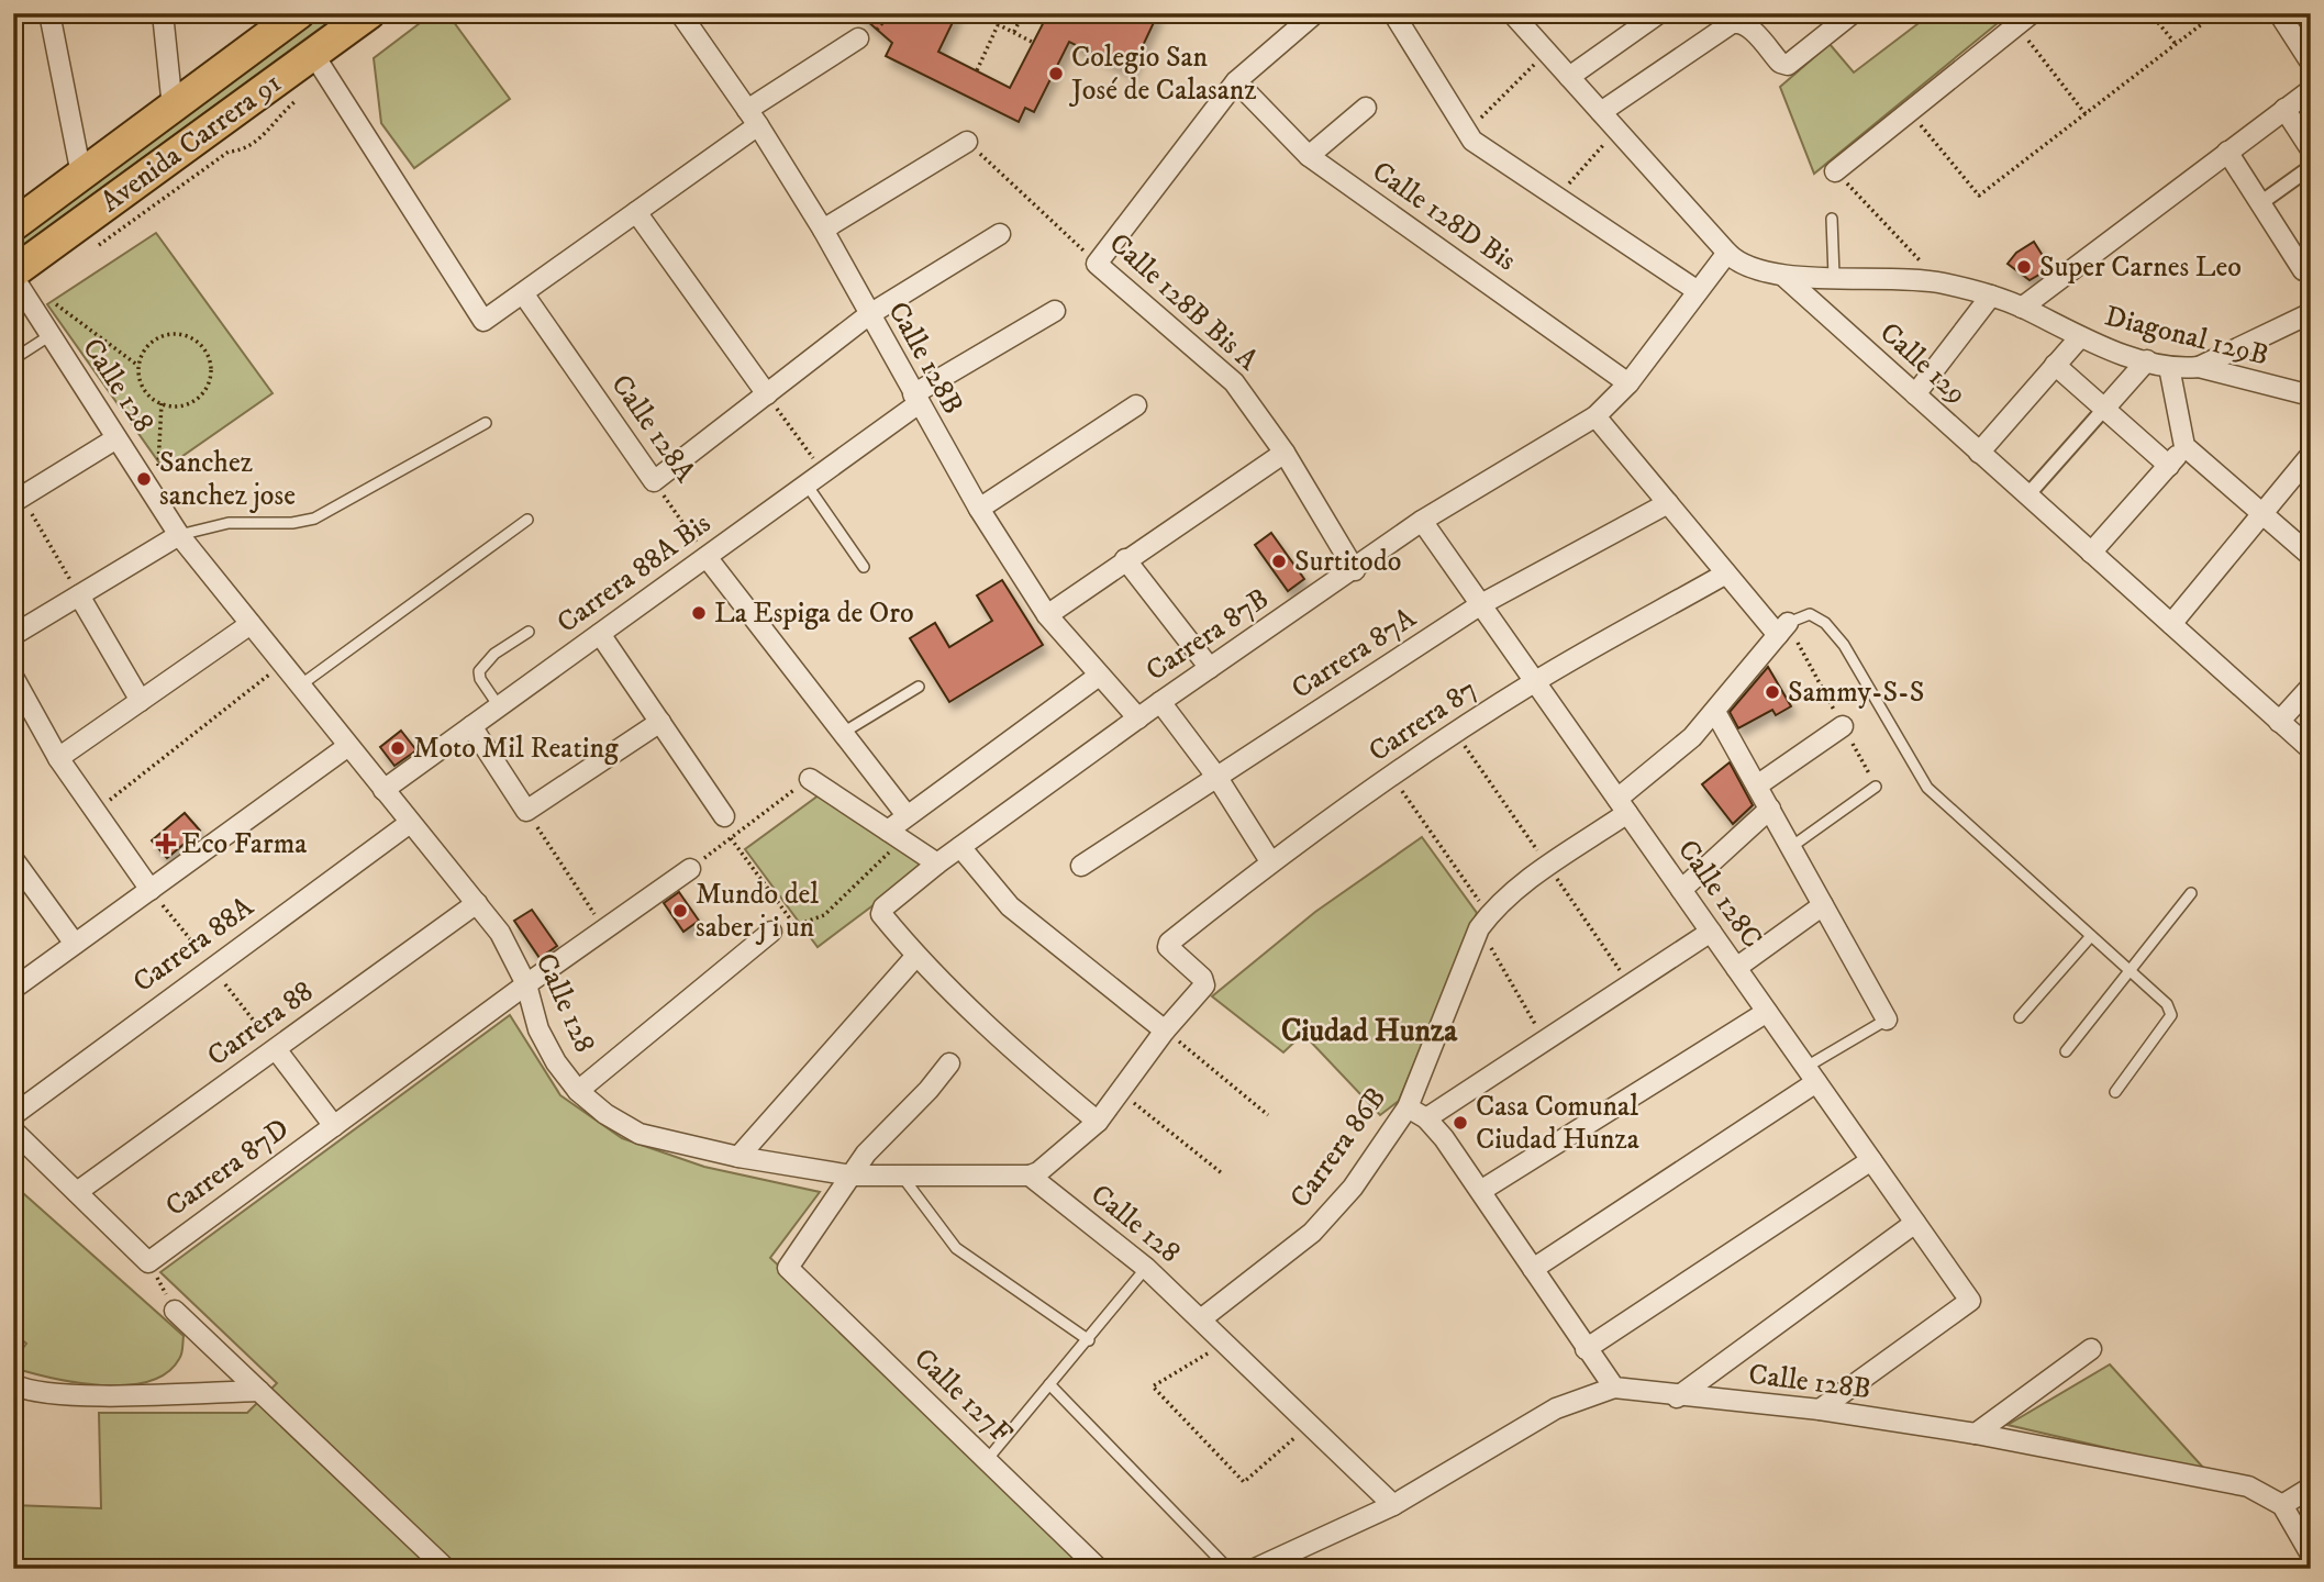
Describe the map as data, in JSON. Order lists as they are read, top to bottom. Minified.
{"streets":{"main road":["Avenida Carrera 91"],"street":["Calle 128D Bis","Calle 128B Bis A","Diagonal 129B","Calle 128B","Calle 129","Calle 128","Calle 128A","Carrera 88A Bis","Carrera 87B","Carrera 87A","Carrera 87","Calle 128C","Carrera 88A","Carrera 88","Carrera 86B","Carrera 87D","Calle 127F"]},"crossings":[["Avenida Carrera 91","Calle 128"],["Calle 128D Bis","Carrera 87B"],["Calle 128B Bis A","Carrera 87B"],["Diagonal 129B","Calle 129"],["Calle 128B","Carrera 88A Bis"],["Calle 128B","Carrera 87B"],["Calle 128B","Calle 128C"],["Calle 128","Carrera 88A Bis"],["Calle 128","Carrera 88A"],["Calle 128","Carrera 88"],["Calle 128","Carrera 86B"],["Calle 128","Carrera 87D"],["Calle 128","Calle 127F"],["Calle 128A","Carrera 88A Bis"],["Carrera 87B","Calle 128C"],["Carrera 87A","Calle 128C"],["Carrera 87","Calle 128C"],["Calle 128C","Carrera 86B"]],"districts":["Ciudad Hunza"],"places":{"other":["Colegio San José de Calasanz","Super Carnes Leo","Sanchez sanchez jose","Surtitodo","La Espiga de Oro","Sammy-S-S","Moto Mil Reating","Mundo del saber j i un","Casa Comunal Ciudad Hunza"],"health":["Eco Farma"]}}
